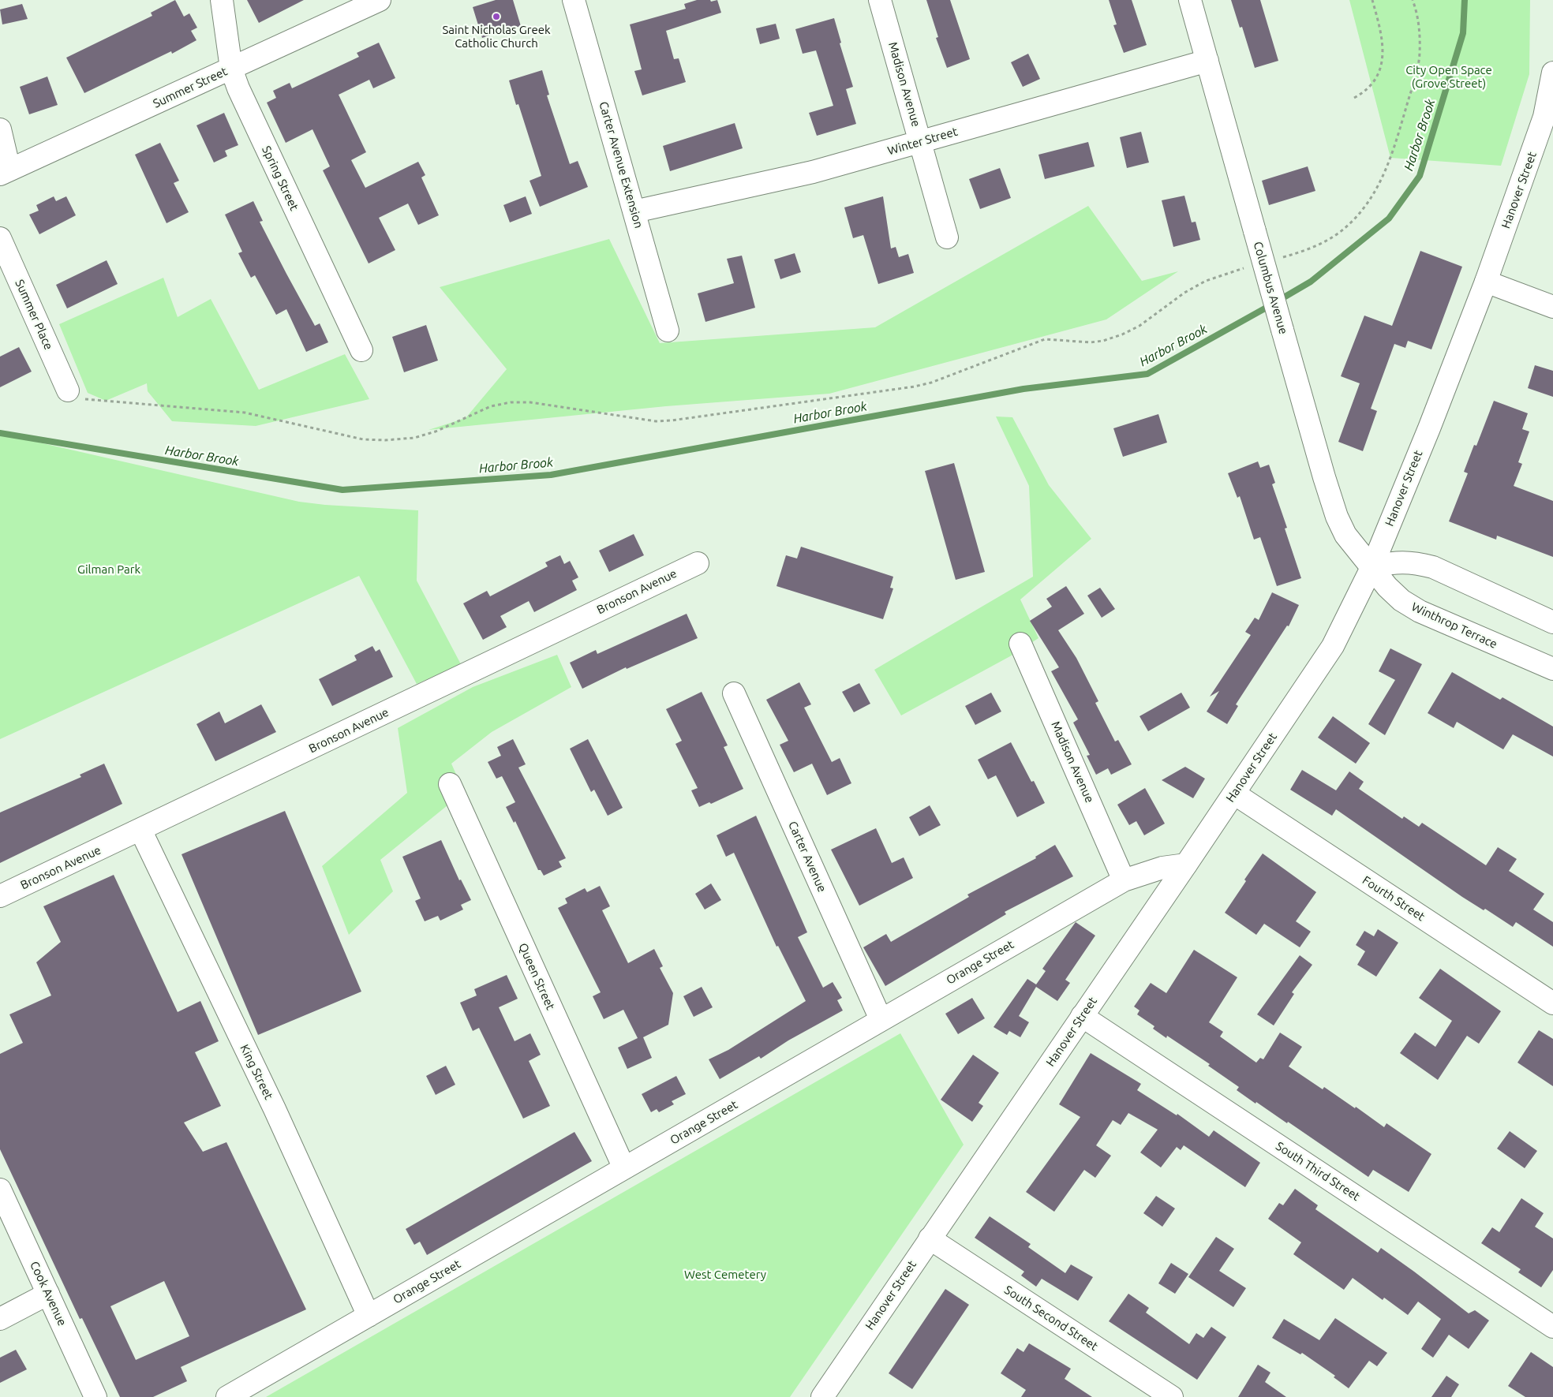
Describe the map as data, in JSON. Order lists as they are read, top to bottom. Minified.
{"streets":{"street":["Madison Avenue","Summer Street","Winter Street","Carter Avenue Extension","Spring Street","Hanover Street","Columbus Avenue","Summer Place","Bronson Avenue","Winthrop Terrace","Carter Avenue","Fourth Street","Orange Street","Queen Street","King Street","South Third Street","Cook Avenue","South Second Street"]},"crossings":[["Madison Avenue","Winter Street"],["Madison Avenue","Orange Street"],["Summer Street","Spring Street"],["Winter Street","Carter Avenue Extension"],["Winter Street","Columbus Avenue"],["Hanover Street","Columbus Avenue"],["Hanover Street","Winthrop Terrace"],["Hanover Street","Fourth Street"],["Hanover Street","Orange Street"],["Hanover Street","South Third Street"],["Hanover Street","South Second Street"],["Columbus Avenue","Winthrop Terrace"],["Bronson Avenue","King Street"],["Carter Avenue","Orange Street"],["Orange Street","Queen Street"],["Orange Street","King Street"]],"water":["Harbor Brook"],"parks":["City Open Space (Grove Street)","Gilman Park","West Cemetery"],"places":["Saint Nicholas Greek Catholic Church"]}
